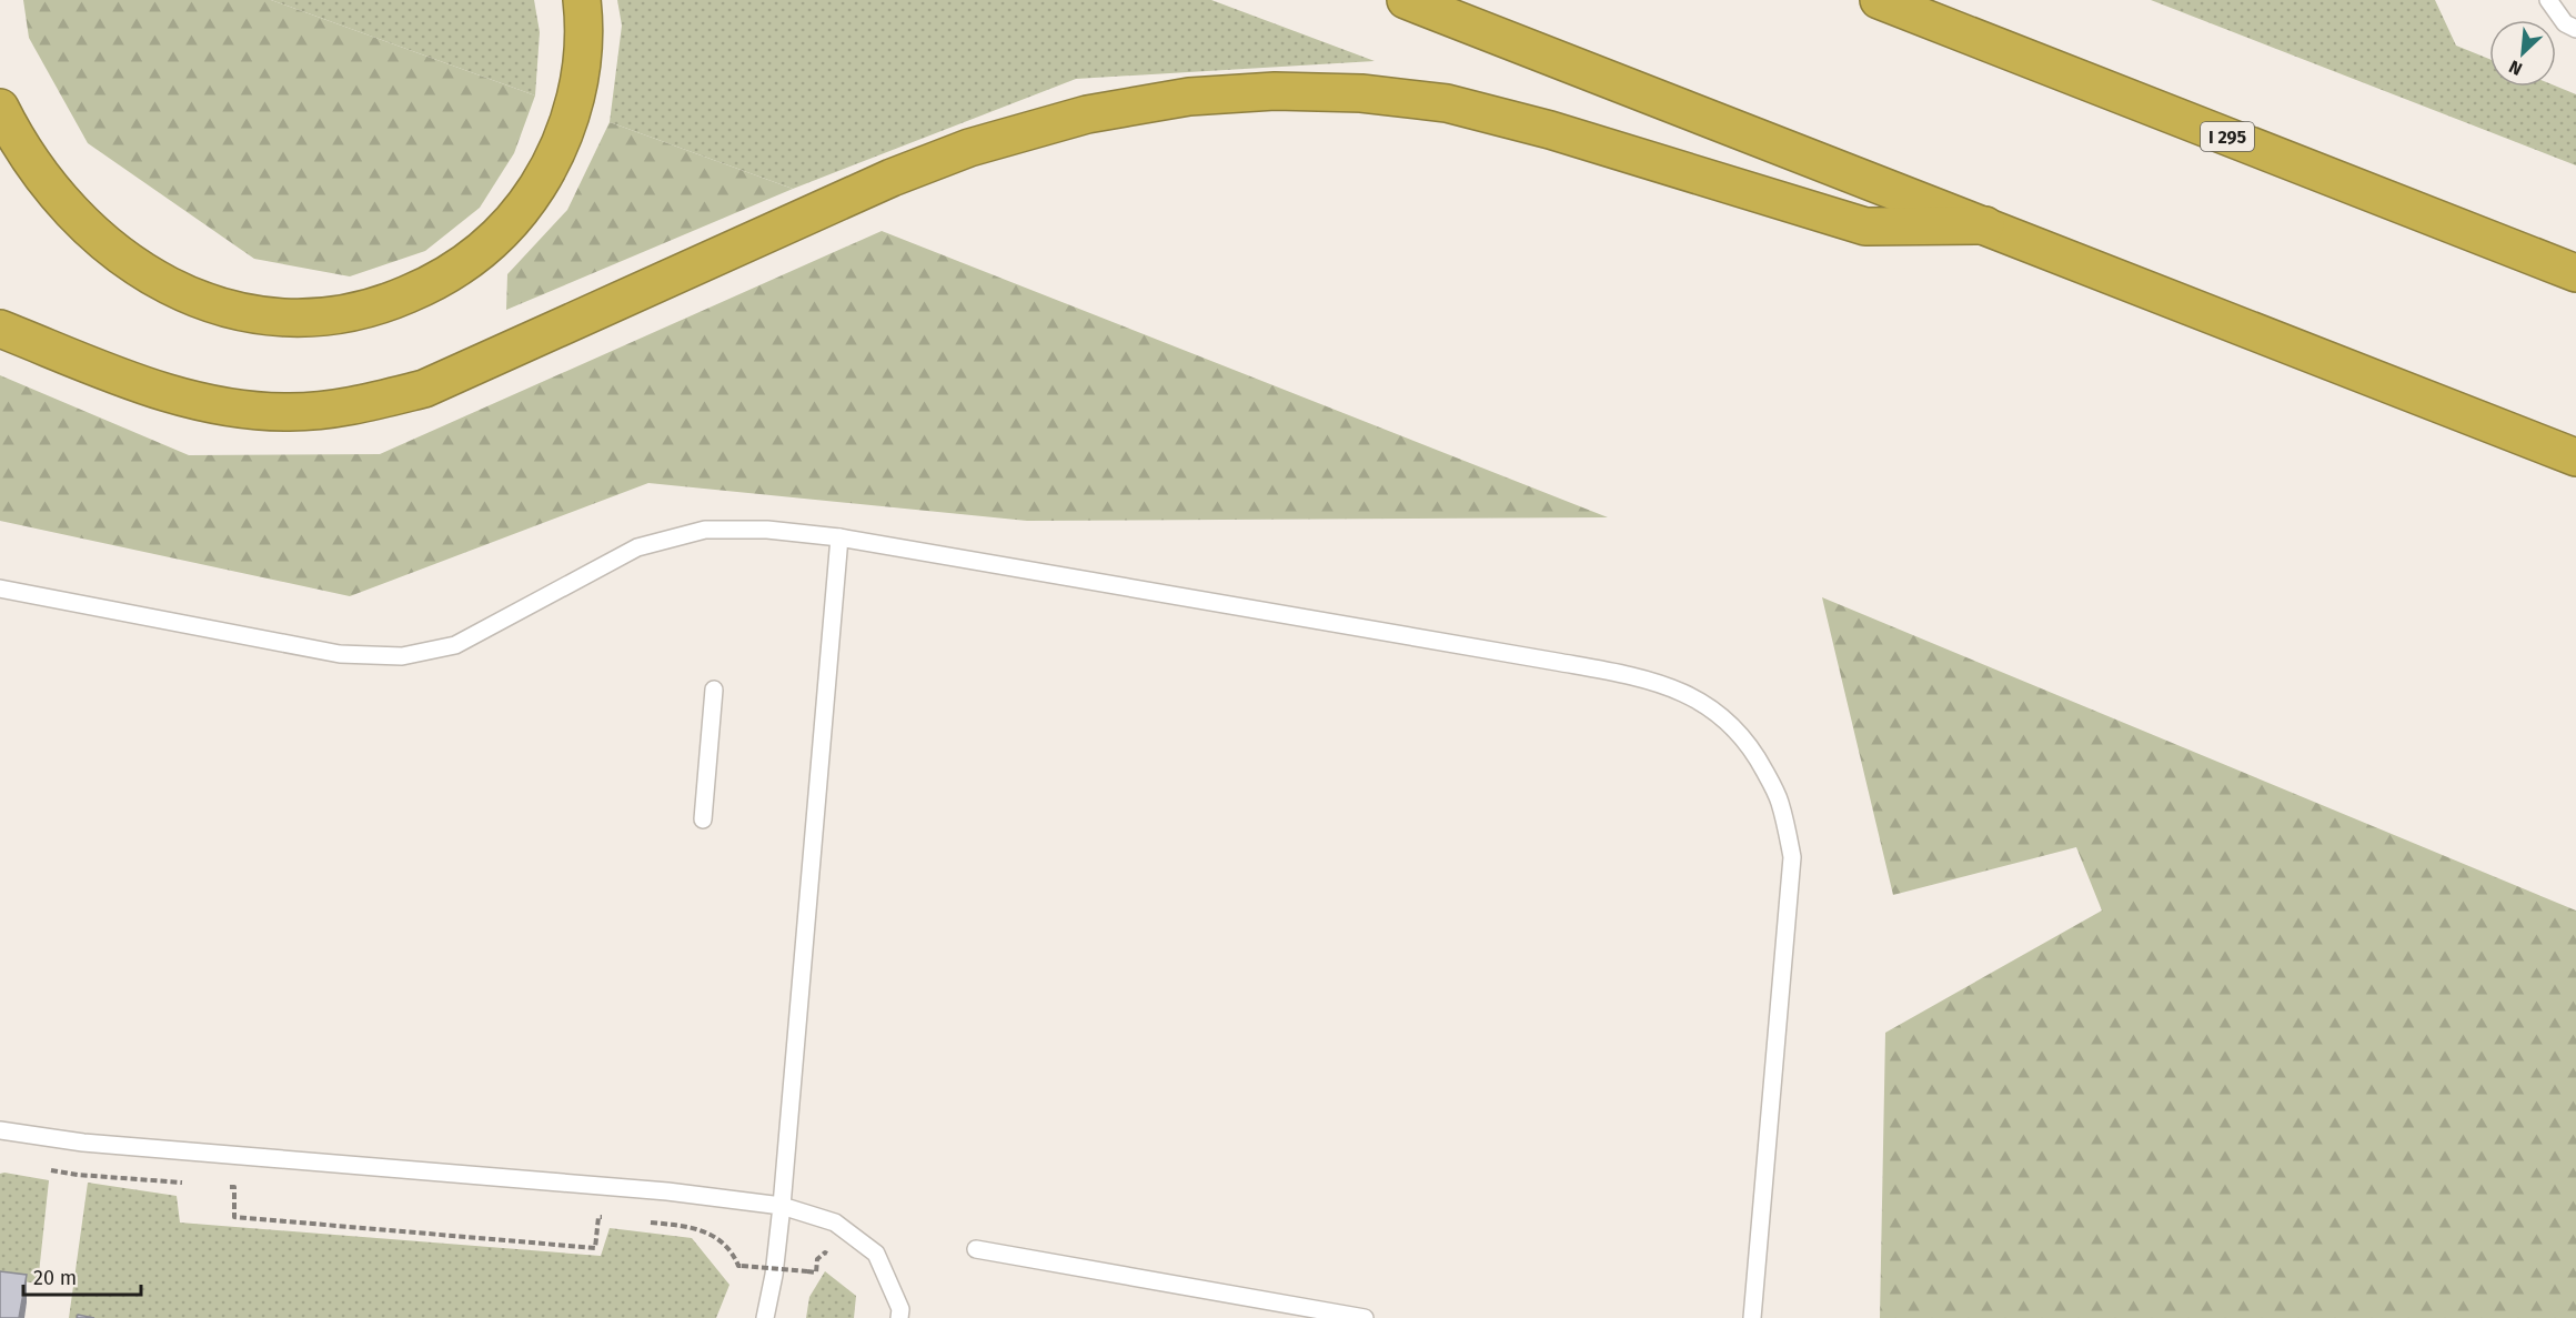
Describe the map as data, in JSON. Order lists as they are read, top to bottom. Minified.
{"streets":{"highway":["I 295"]},"scale_bar":"20 m","north":"bottom left"}
